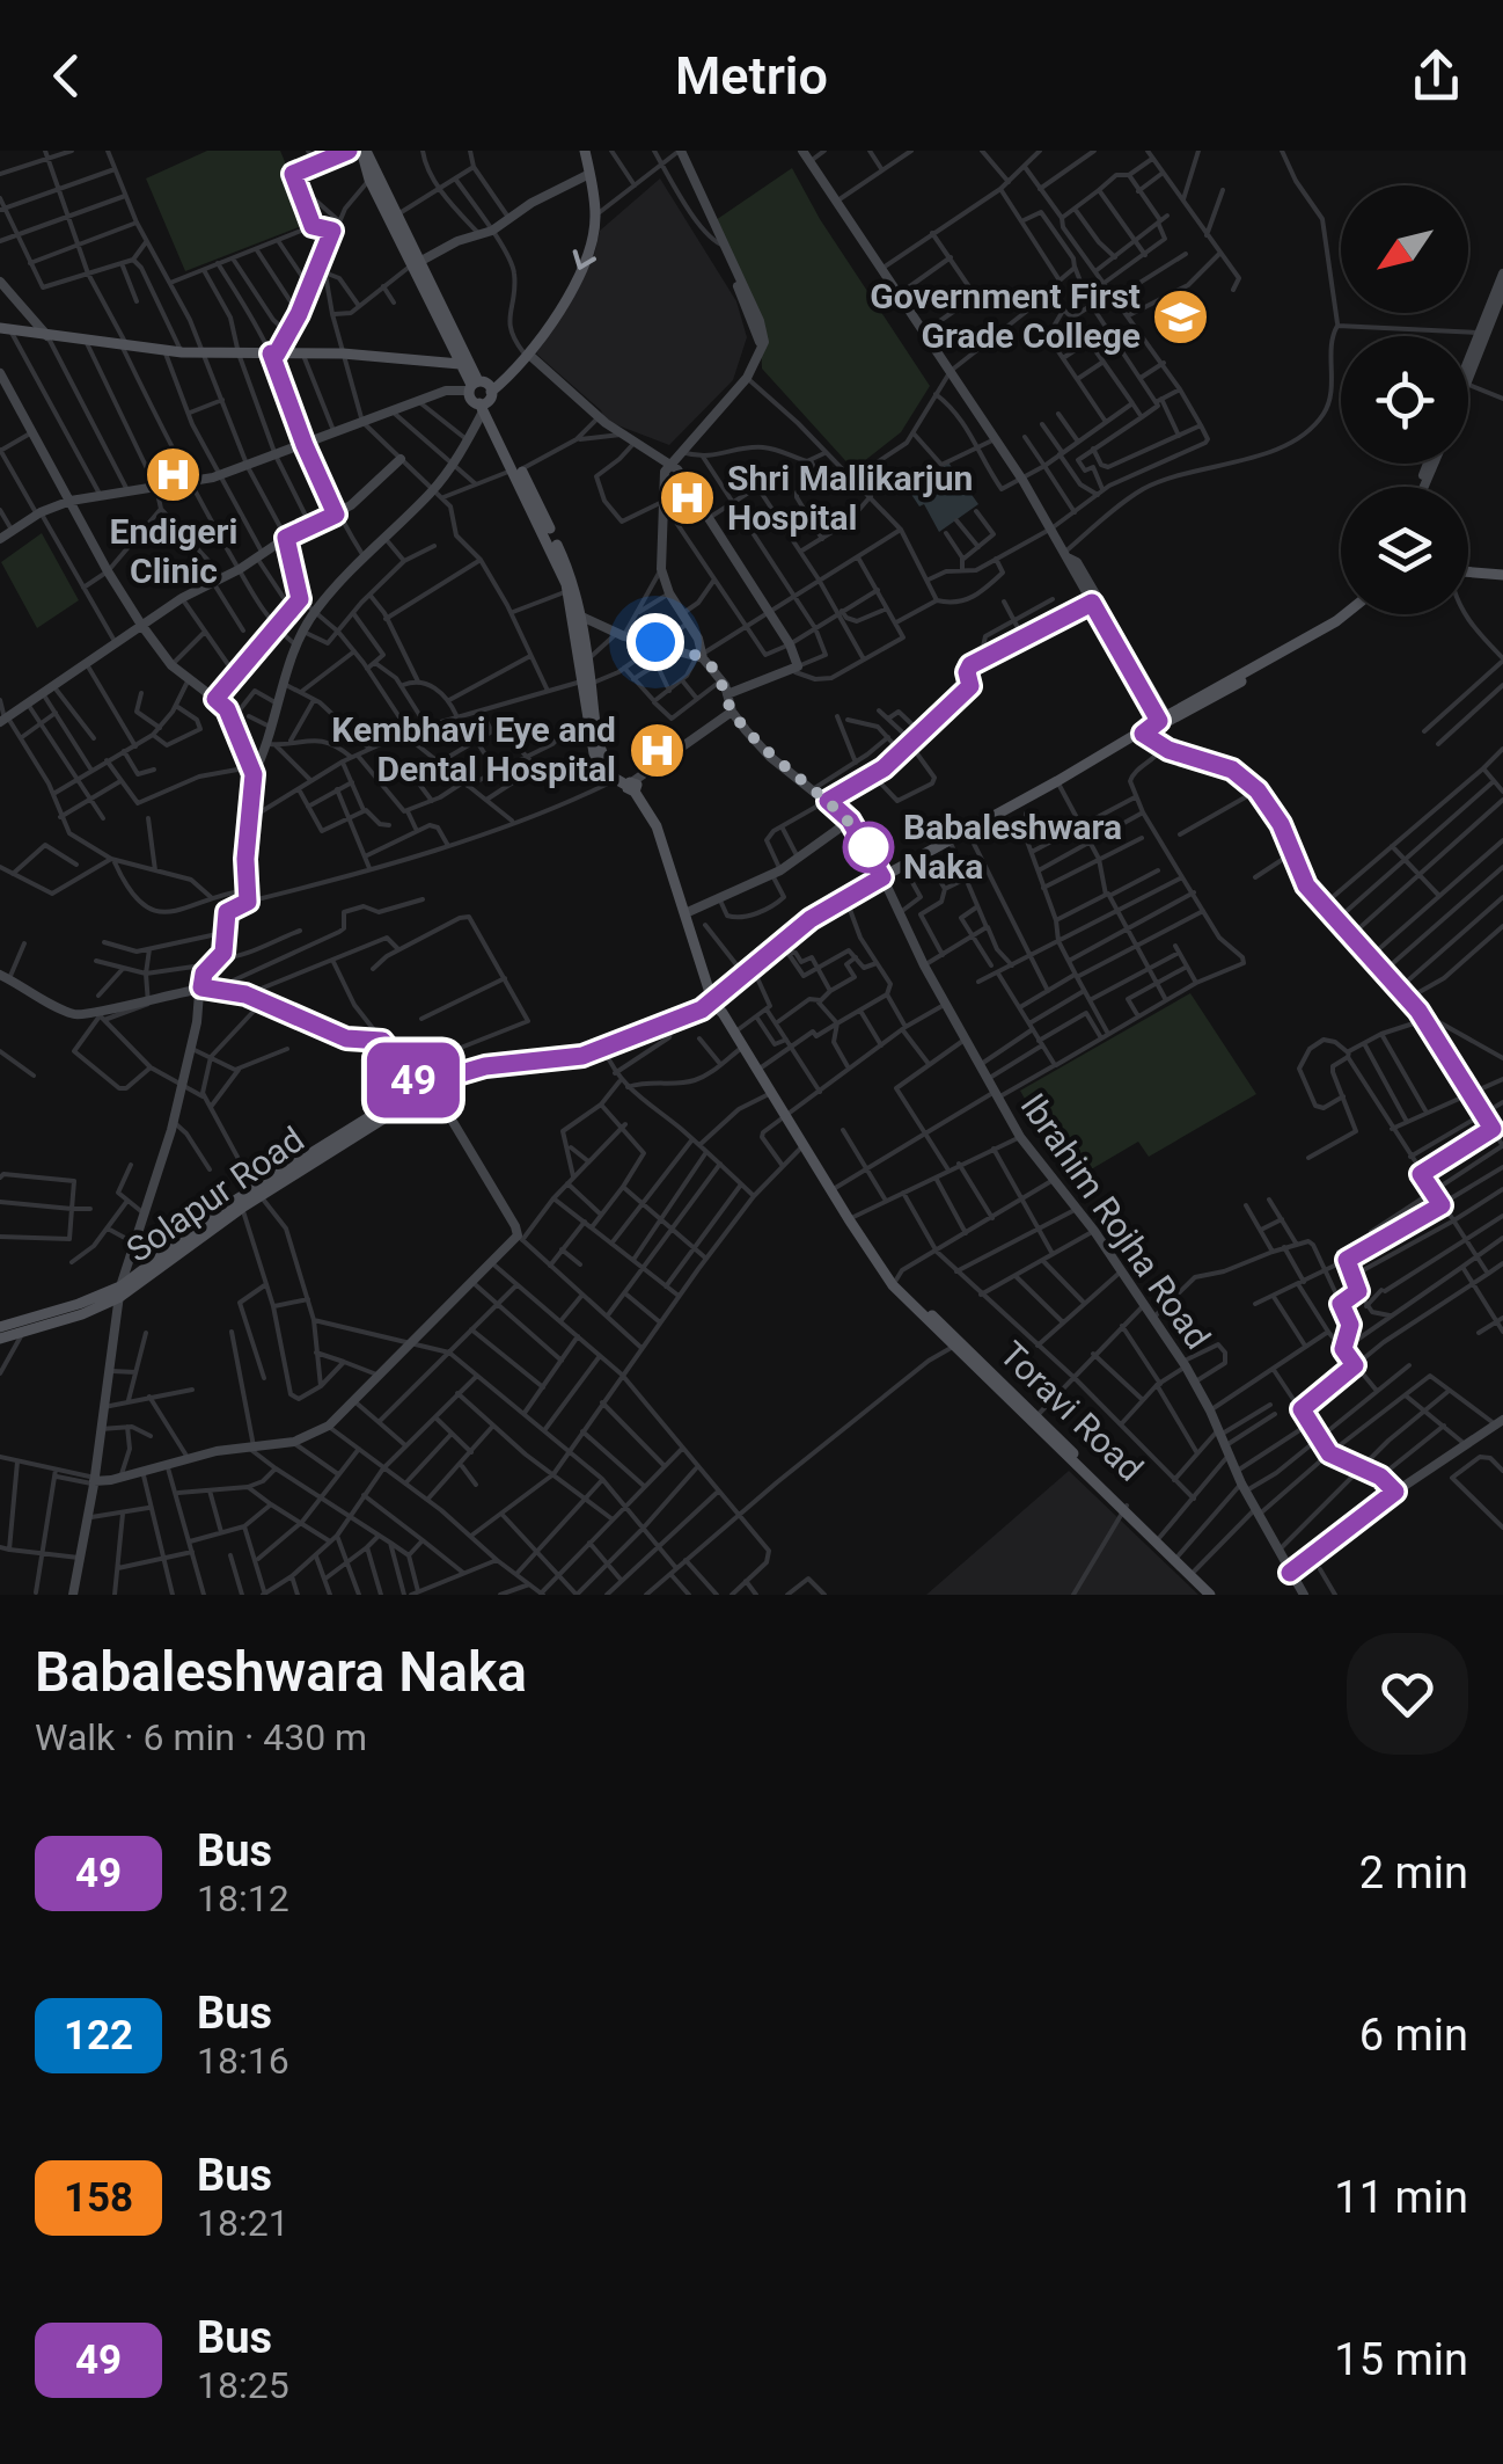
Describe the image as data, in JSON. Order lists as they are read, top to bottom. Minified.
{"streets":{"main road":["Solapur Road","Toravi Road"],"street":["Ibrahim Rojha Road"]},"places":{"school or university":["Government First Grade College"],"hospital":["Endigeri Clinic","Shri Mallikarjun Hospital","Kembhavi Eye and Dental Hospital"],"other":["Babaleshwara Naka"]},"lines":["bus line 49"],"north":"bottom left","page":{"header":"Metrio","on_map":"49","heading":["Babaleshwara Naka","Walk · 6 min · 430 m"],"list":[{"mark":"49","name":"Bus","note":"18:12","value":"2 min"},{"mark":"122","name":"Bus","note":"18:16","value":"6 min"},{"mark":"158","name":"Bus","note":"18:21","value":"11 min"},{"mark":"49","name":"Bus","note":"18:25","value":"15 min"}]}}
